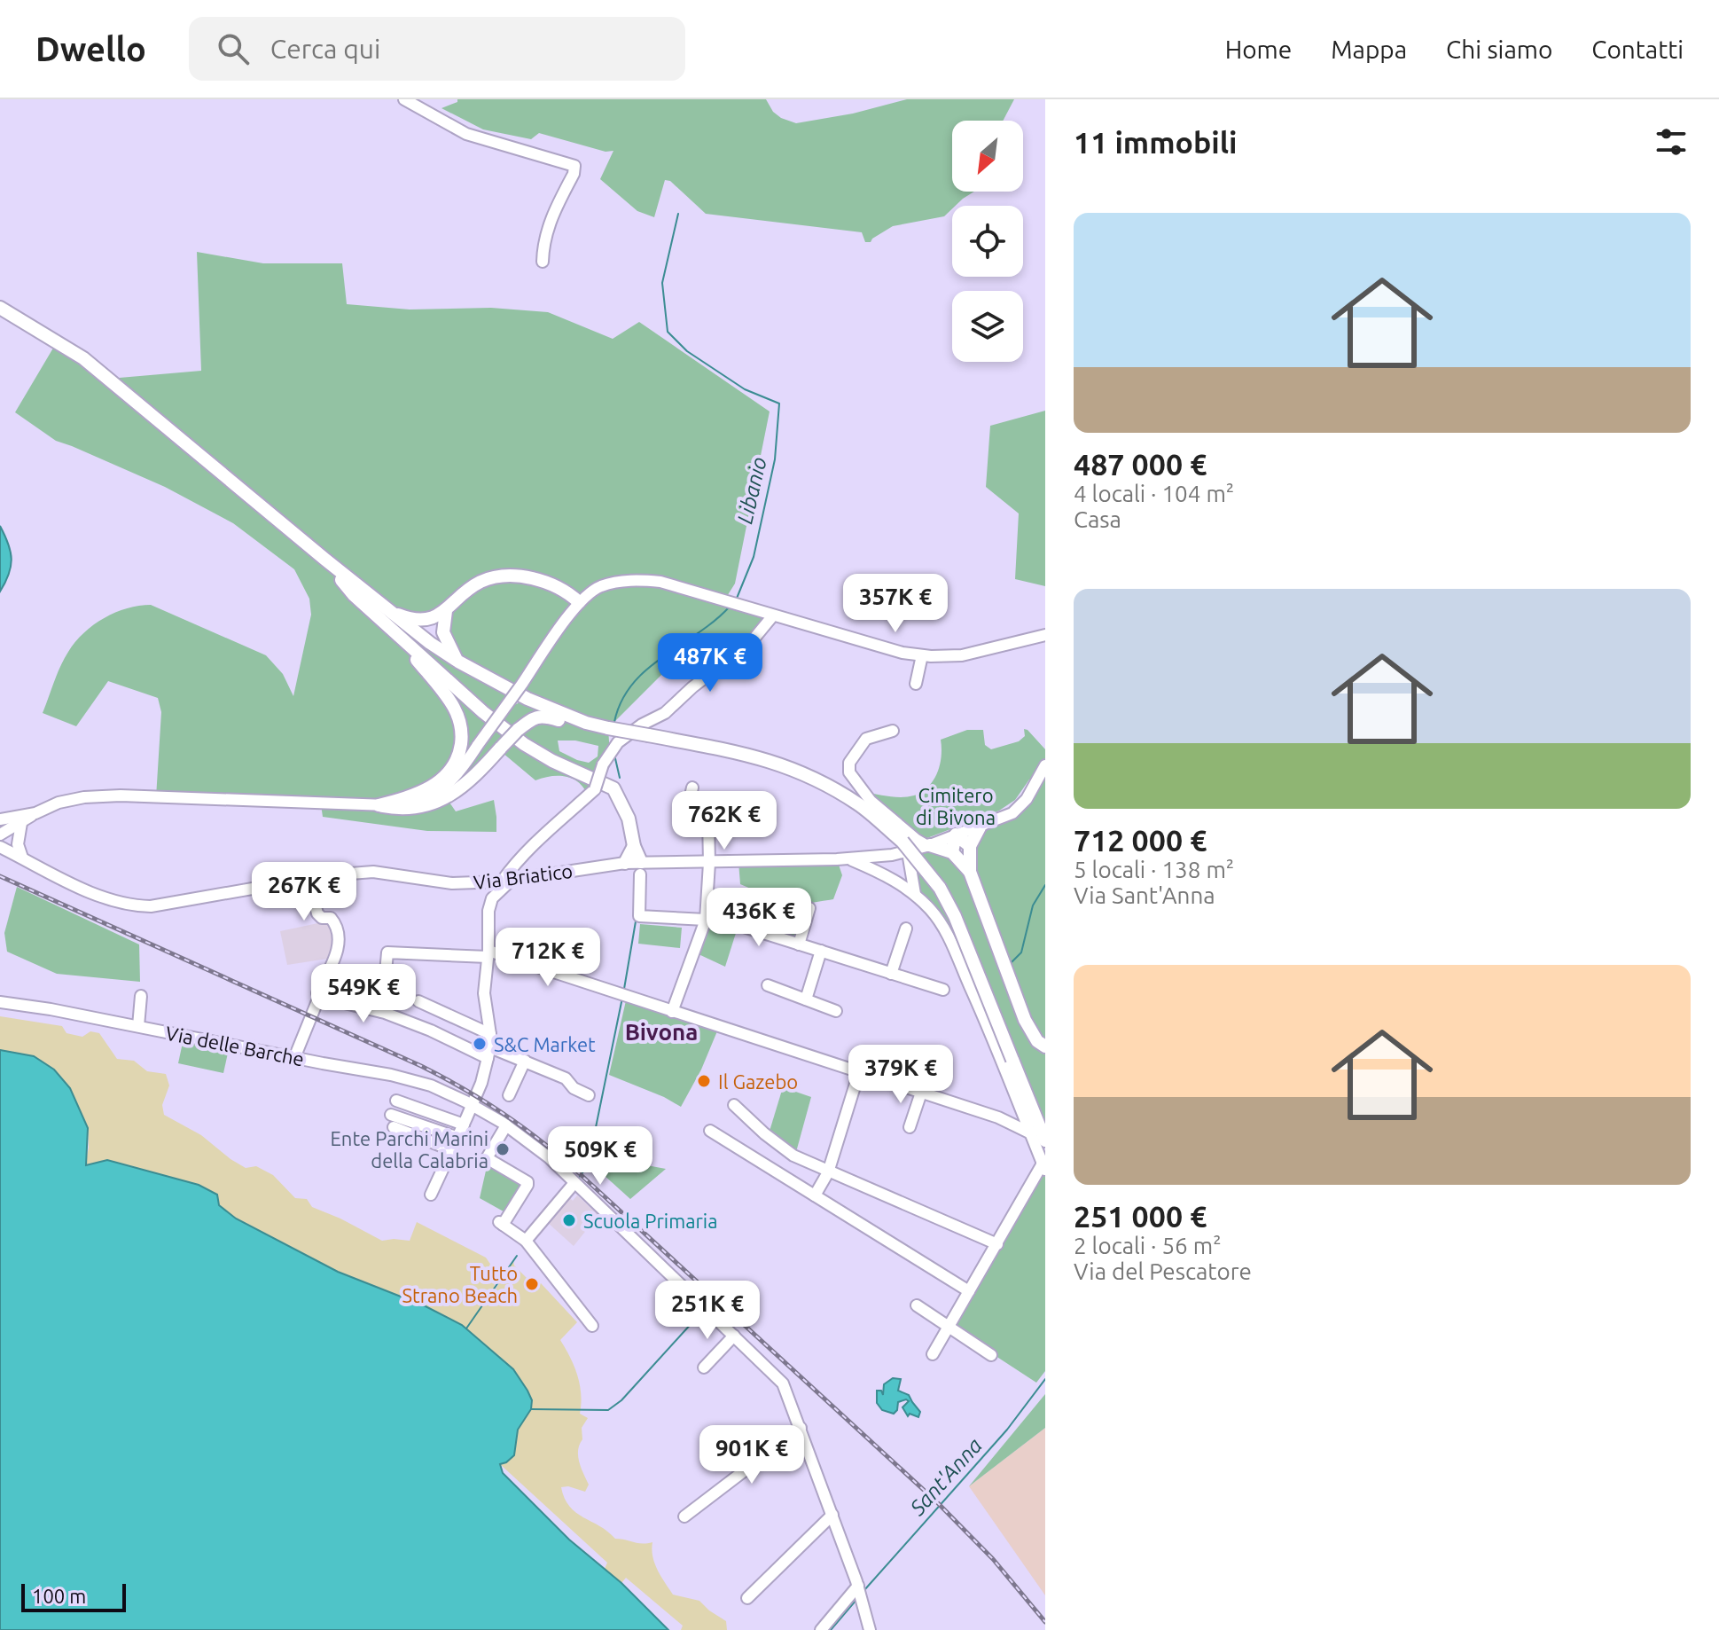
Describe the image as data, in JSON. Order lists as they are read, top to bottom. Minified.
{"streets":{"street":["Via Briatico","Via delle Barche"]},"districts":["Bivona"],"water":["Libanio","Sant'Anna"],"parks":["Cimitero di Bivona"],"places":["S&C Market","Il Gazebo","Ente Parchi Marini della Calabria","Scuola Primaria","Tutto Strano Beach"],"scale_bar":"100 m","north":"bottom left","page":{"header":"Dwello","search":"Cerca qui","nav":["Home","Mappa","Chi siamo","Contatti"],"heading":"11 immobili","list":[{"name":"487 000 €","note":"4 locali · 104 m² · Casa"},{"name":"712 000 €","note":"5 locali · 138 m² · Via Sant'Anna"},{"name":"251 000 €","note":"2 locali · 56 m² · Via del Pescatore"}],"price":["357K €","487K €","762K €","267K €","436K €","712K €","549K €","379K €","509K €","251K €","901K €"],"scale":"100 m"}}
